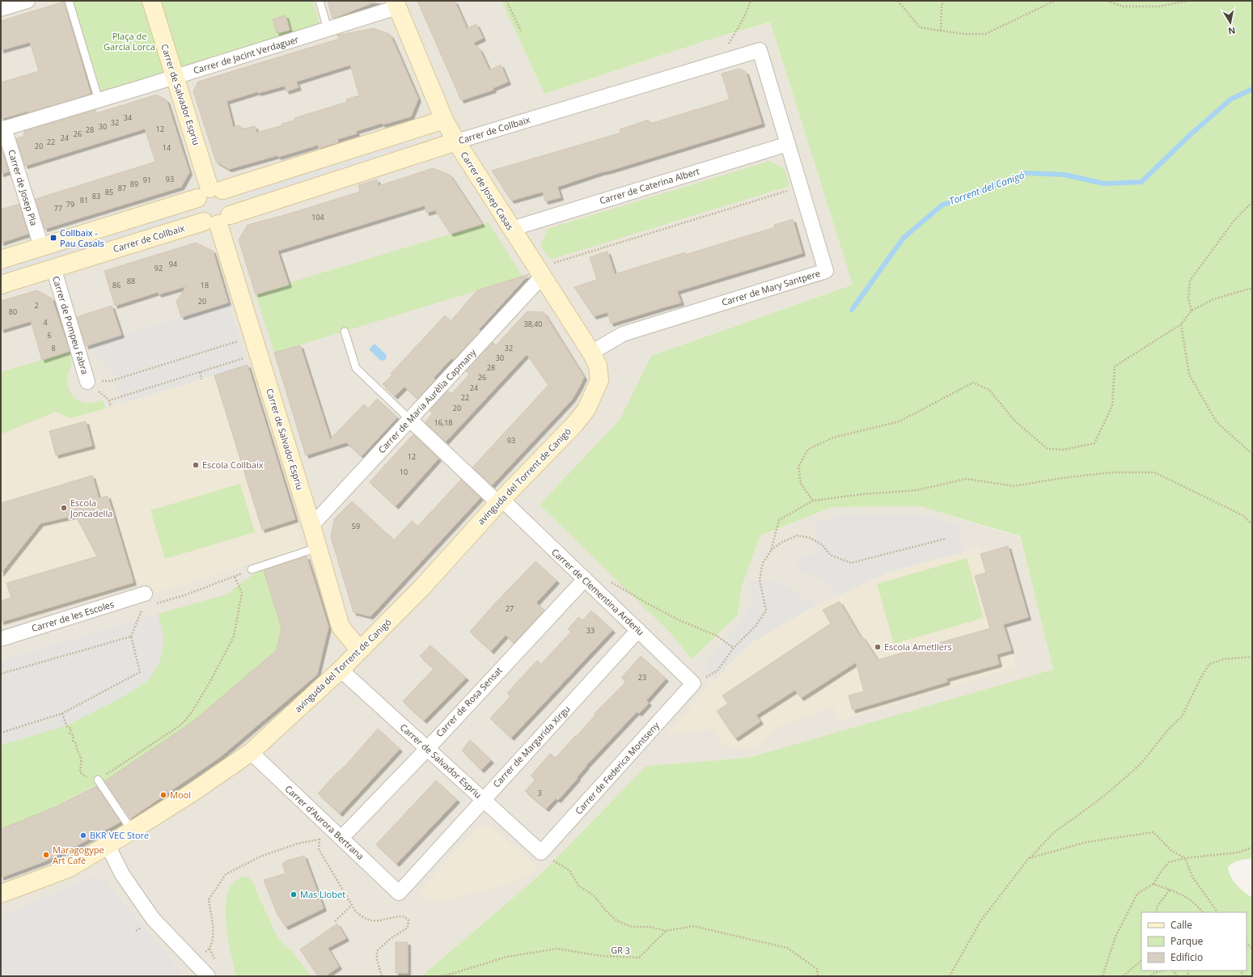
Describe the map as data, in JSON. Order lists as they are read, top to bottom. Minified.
{"streets":{"street":["Carrer de Jacint Verdaguer","Carrer de Salvador Espriu","Carrer de Collbaix","Carrer de Caterina Albert","Carrer de Josep Pla","Carrer de Josep Casas","Carrer de Mary Santpere","Carrer de Pompeu Fabra","Carrer de Maria Aurèlia Capmany","avinguda del Torrent de Canigó","Carrer de Clementina Arderiu","Carrer de les Escoles","Carrer de Rosa Sensat","Carrer de Margarida Xirgu","Carrer de Federica Montseny","Carrer d'Aurora Bertrana"],"path":["GR 3"]},"crossings":[["Carrer de Jacint Verdaguer","Carrer de Salvador Espriu"],["Carrer de Jacint Verdaguer","Carrer de Josep Pla"],["Carrer de Jacint Verdaguer","Carrer de Josep Casas"],["Carrer de Salvador Espriu","Carrer de Collbaix"],["Carrer de Salvador Espriu","Carrer de Maria Aurèlia Capmany"],["Carrer de Salvador Espriu","avinguda del Torrent de Canigó"],["Carrer de Salvador Espriu","Carrer de Rosa Sensat"],["Carrer de Salvador Espriu","Carrer de Margarida Xirgu"],["Carrer de Salvador Espriu","Carrer de Federica Montseny"],["Carrer de Collbaix","Carrer de Josep Casas"],["Carrer de Collbaix","Carrer de Mary Santpere"],["Carrer de Collbaix","Carrer de Pompeu Fabra"],["Carrer de Caterina Albert","Carrer de Josep Casas"],["Carrer de Caterina Albert","Carrer de Mary Santpere"],["Carrer de Josep Casas","Carrer de Mary Santpere"],["Carrer de Josep Casas","Carrer de Maria Aurèlia Capmany"],["Carrer de Josep Casas","avinguda del Torrent de Canigó"],["Carrer de Mary Santpere","avinguda del Torrent de Canigó"],["Carrer de Maria Aurèlia Capmany","Carrer de Clementina Arderiu"],["avinguda del Torrent de Canigó","Carrer de Clementina Arderiu"],["avinguda del Torrent de Canigó","Carrer d'Aurora Bertrana"],["Carrer de Clementina Arderiu","Carrer de Rosa Sensat"],["Carrer de Clementina Arderiu","Carrer de Margarida Xirgu"],["Carrer de Clementina Arderiu","Carrer de Federica Montseny"],["Carrer de Rosa Sensat","Carrer d'Aurora Bertrana"],["Carrer de Margarida Xirgu","Carrer d'Aurora Bertrana"]],"water":["Torrent del Canigó"],"parks":["Plaça de García Lorca"],"places":{"transit":["Collbaix - Pau Casals"],"other":["Escola Collbaix","Escola Joncadella","Escola Ametllers","Mool","BKR VEC Store","Maragogype Art Cafè","Mas Llobet"]},"house_numbers":["34","32","30","12","28","26","24","22","20","14","93","91","89","87","85","83","81","79","77","104","94","92","88","86","18","20","2","80","4","38,40","6","8","32","30","28","26","24","22","20","16,18","93","12","10","59","27","33","23","3"],"legend":["Calle","Parque","Edificio"],"north":"bottom"}
